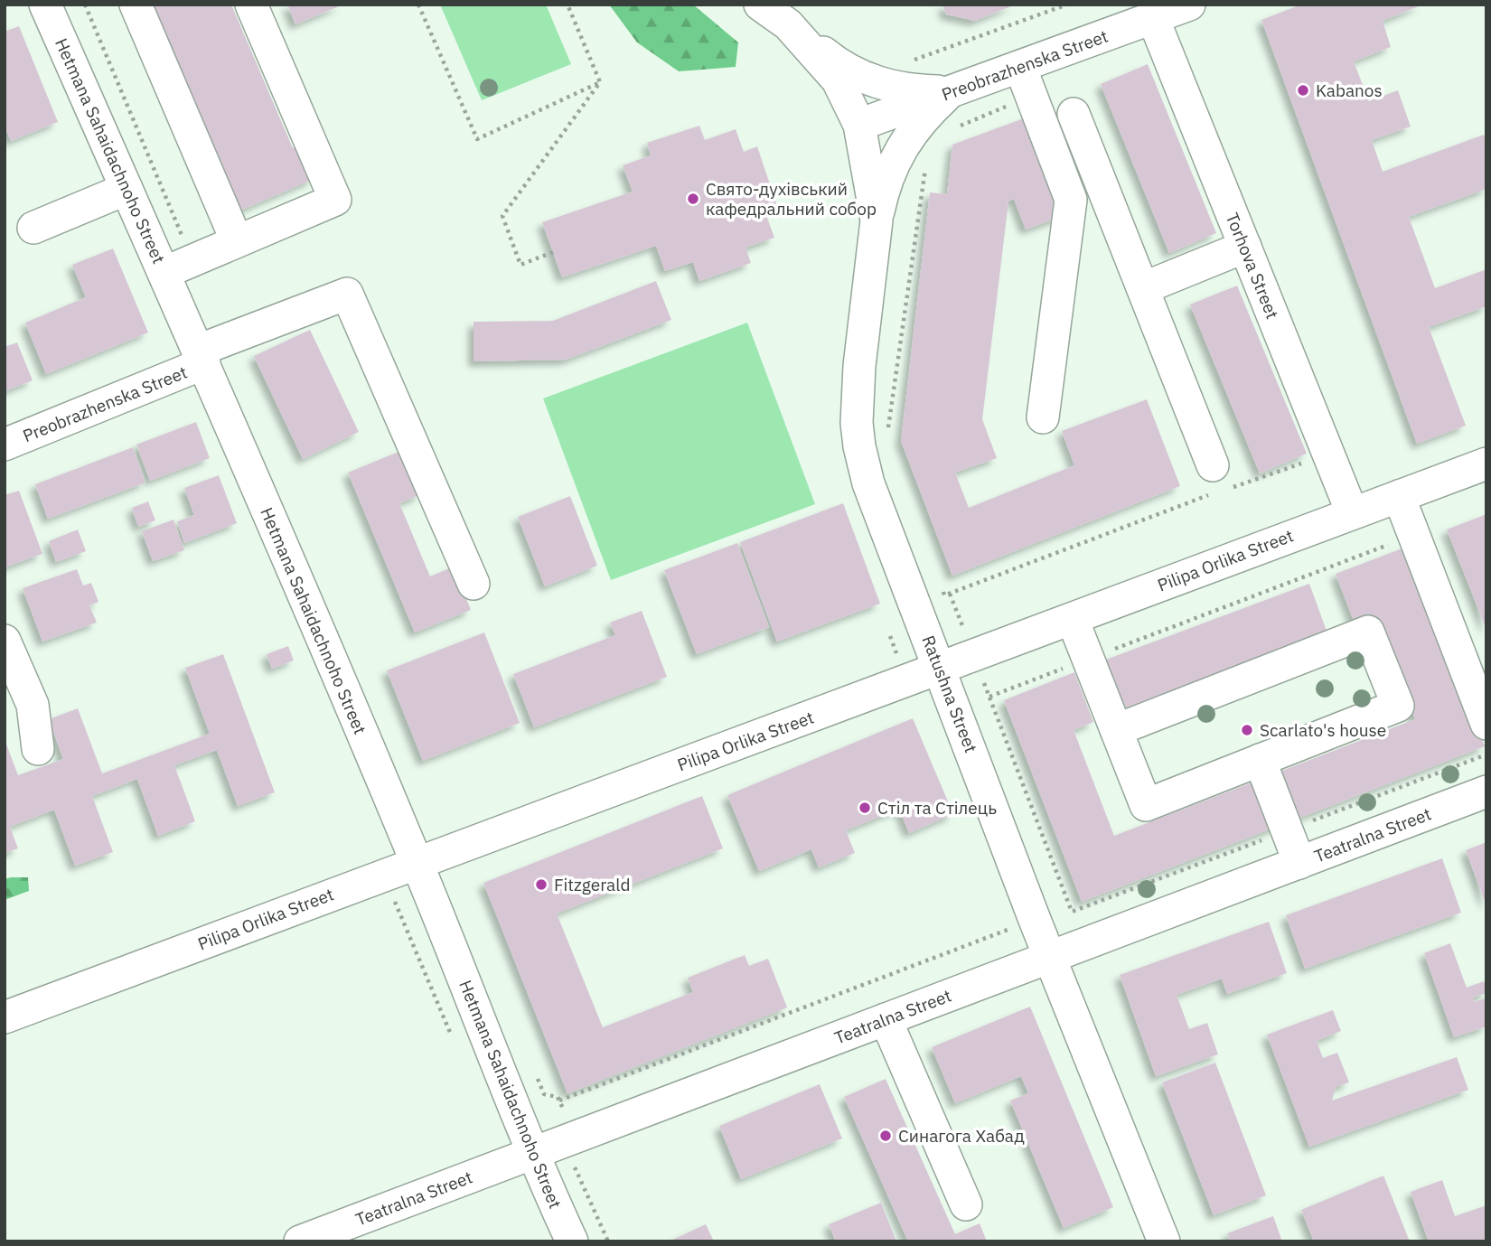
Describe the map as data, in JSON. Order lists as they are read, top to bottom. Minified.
{"streets":{"street":["Preobrazhenska Street","Hetmana Sahaidachnoho Street","Torhova Street","Pilipa Orlika Street","Ratushna Street","Teatralna Street"]},"crossings":[["Preobrazhenska Street","Hetmana Sahaidachnoho Street"],["Preobrazhenska Street","Torhova Street"],["Preobrazhenska Street","Ratushna Street"],["Hetmana Sahaidachnoho Street","Pilipa Orlika Street"],["Hetmana Sahaidachnoho Street","Teatralna Street"],["Torhova Street","Pilipa Orlika Street"],["Pilipa Orlika Street","Ratushna Street"],["Ratushna Street","Teatralna Street"]],"places":["Kabanos","Свято-духівський кафедральний собор","Scarlato's house","Стіл та Стілець","Fitzgerald","Синагога Хабад"]}
